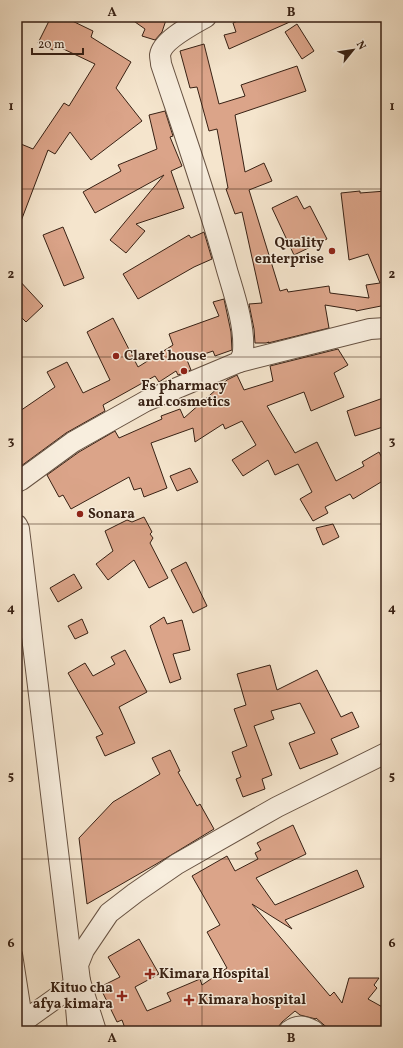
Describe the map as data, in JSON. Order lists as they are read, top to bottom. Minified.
{"places":{"other":["Quality enterprise","Claret house","Fs pharmacy and cosmetics","Sonara"],"health":["Kimara Hospital","Kituo cha afya kimara","Kimara hospital"]},"scale_bar":"20 m","north":"top right","grid":{"columns":["A","B"],"rows":["1","2","3","4","5","6"]}}
